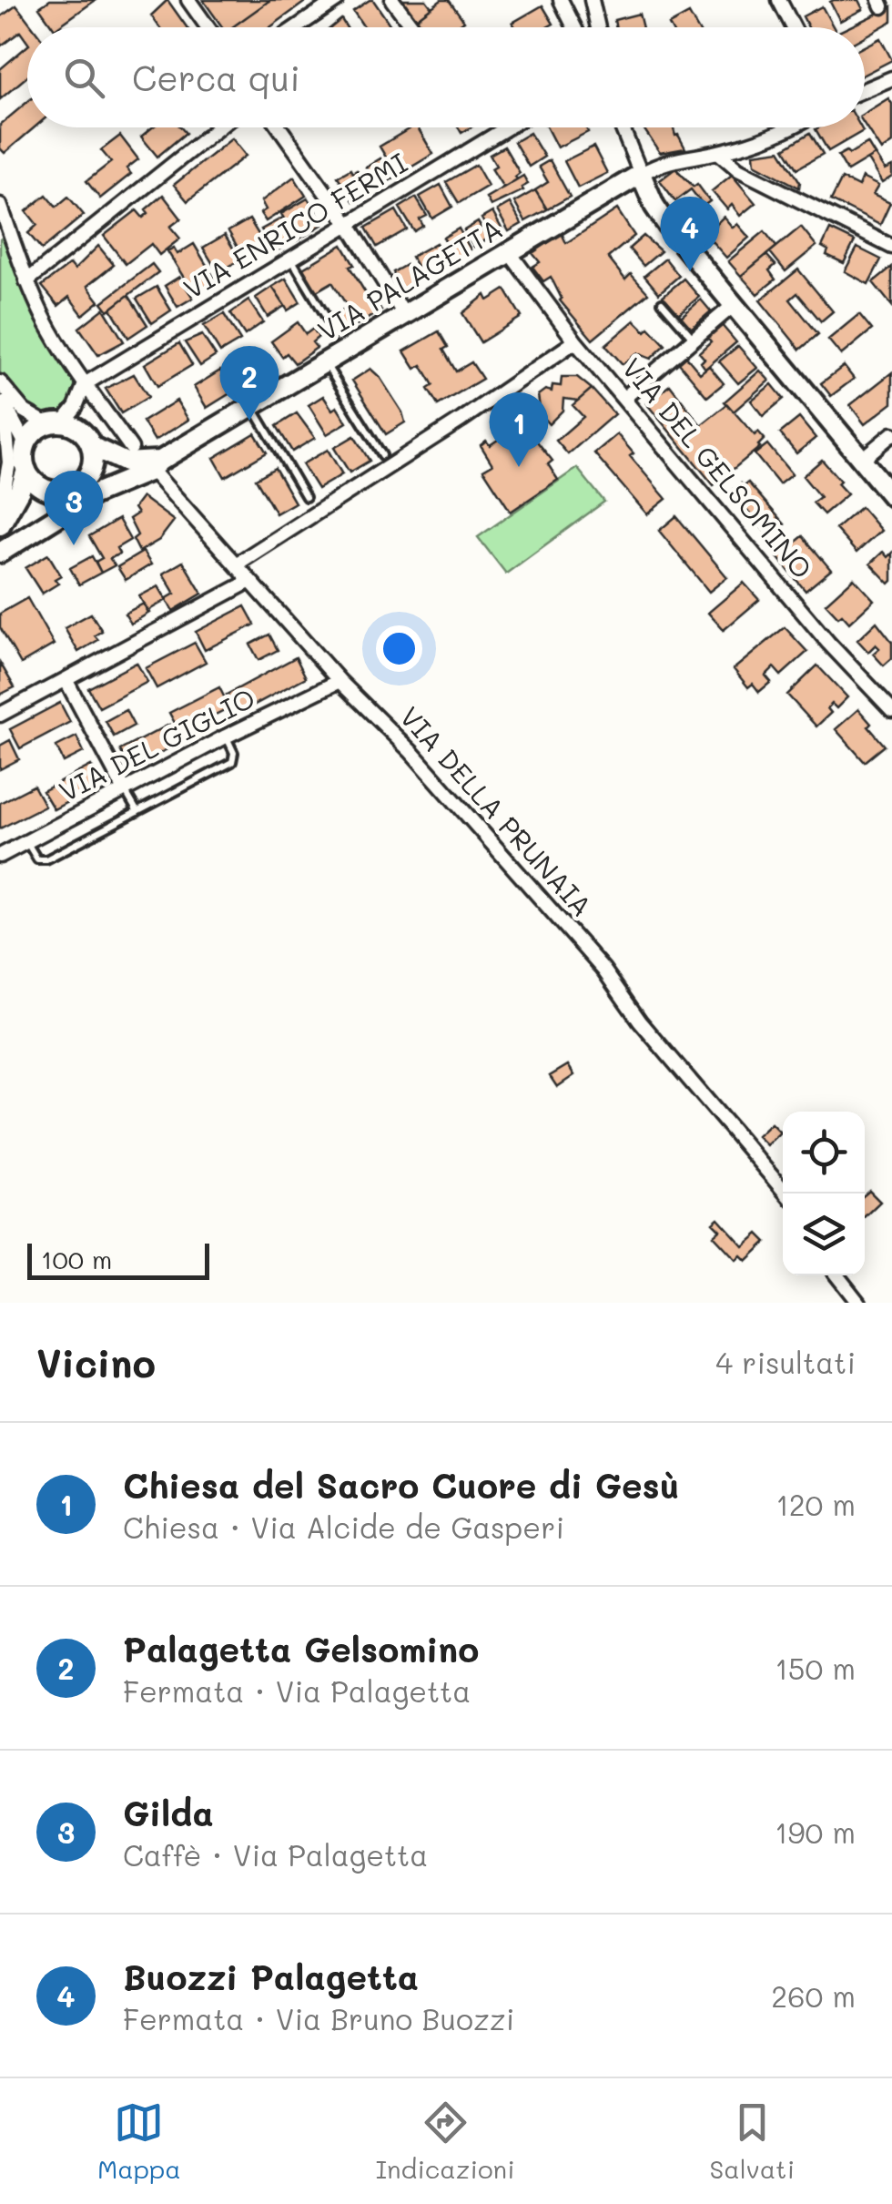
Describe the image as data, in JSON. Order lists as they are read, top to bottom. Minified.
{"streets":{"street":["VIA ENRICO FERMI","VIA PALAGETTA","VIA DEL GELSOMINO","VIA DEL GIGLIO","VIA DELLA PRUNAIA"]},"crossings":[["VIA PALAGETTA","VIA DEL GELSOMINO"],["VIA PALAGETTA","VIA DELLA PRUNAIA"],["VIA DEL GIGLIO","VIA DELLA PRUNAIA"]],"scale_bar":"100 m","page":{"search":"Cerca qui","pins":["4","2","1","3"],"scale":"100 m","heading":["Vicino","4 risultati"],"list":[{"mark":"1","name":"Chiesa del Sacro Cuore di Gesù","note":"Chiesa · Via Alcide de Gasperi","value":"120 m"},{"mark":"2","name":"Palagetta Gelsomino","note":"Fermata · Via Palagetta","value":"150 m"},{"mark":"3","name":"Gilda","note":"Caffè · Via Palagetta","value":"190 m"},{"mark":"4","name":"Buozzi Palagetta","note":"Fermata · Via Bruno Buozzi","value":"260 m"}],"nav":["Mappa","Indicazioni","Salvati"]}}
